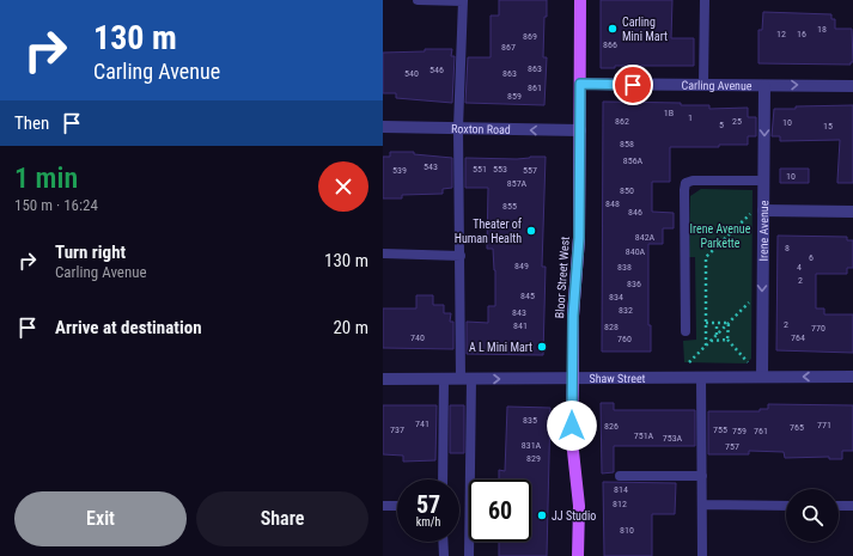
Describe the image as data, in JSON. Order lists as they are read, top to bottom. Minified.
{"streets":{"main road":["Bloor Street West"],"street":["Carling Avenue","Roxton Road","Irene Avenue","Shaw Street"]},"crossings":[["Carling Avenue","Irene Avenue"],["Carling Avenue","Bloor Street West"],["Roxton Road","Bloor Street West"],["Irene Avenue","Shaw Street"],["Bloor Street West","Shaw Street"]],"one_way":["Roxton Road","Irene Avenue"],"parks":["Irene Avenue Parkette"],"places":["Carling Mini Mart","Theater of Human Health","A L Mini Mart","JJ Studio"],"house_numbers":["18","12","16","869","866","867","863","546","540","863","861","859","1B","1","862","25","10","5","15","858","856A","543","551","553","539","557","10","857A","850","848","855","846","842A","8","840A","6","849","838","4","2","836","845","834","832","843","2","841","828","770","740","764","760","835","741","771","826","765","737","755","759","761","751A","753A","831A","757","829","814","812","810"],"page":{"turn":["130 m","Carling Avenue"],"then":"Then","heading":["1 min","150 m · 16:24"],"list":[{"name":"Turn right","note":"Carling Avenue","value":"130 m"},{"name":"Arrive at destination","value":"20 m"}],"speed":"57 km/h","limit":"60","buttons":["Exit","Share"]}}
